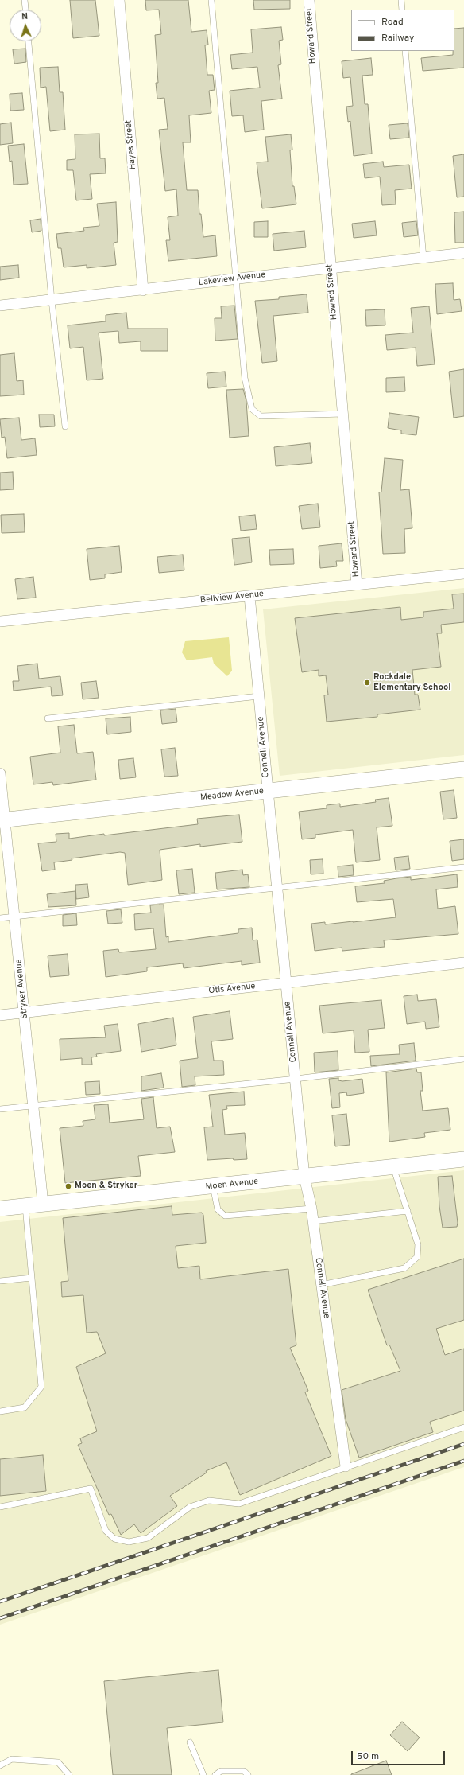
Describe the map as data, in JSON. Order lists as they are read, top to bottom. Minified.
{"streets":{"street":["Howard Street","Hayes Street","Lakeview Avenue","Bellview Avenue","Connell Avenue","Meadow Avenue","Stryker Avenue","Otis Avenue","Moen Avenue"]},"crossings":[["Howard Street","Lakeview Avenue"],["Howard Street","Bellview Avenue"],["Hayes Street","Lakeview Avenue"],["Bellview Avenue","Connell Avenue"],["Connell Avenue","Meadow Avenue"],["Connell Avenue","Otis Avenue"],["Connell Avenue","Moen Avenue"],["Meadow Avenue","Stryker Avenue"],["Stryker Avenue","Otis Avenue"],["Stryker Avenue","Moen Avenue"]],"places":["Rockdale Elementary School","Moen & Stryker"],"legend":["Road","Railway"],"scale_bar":"50 m","north":"top"}
